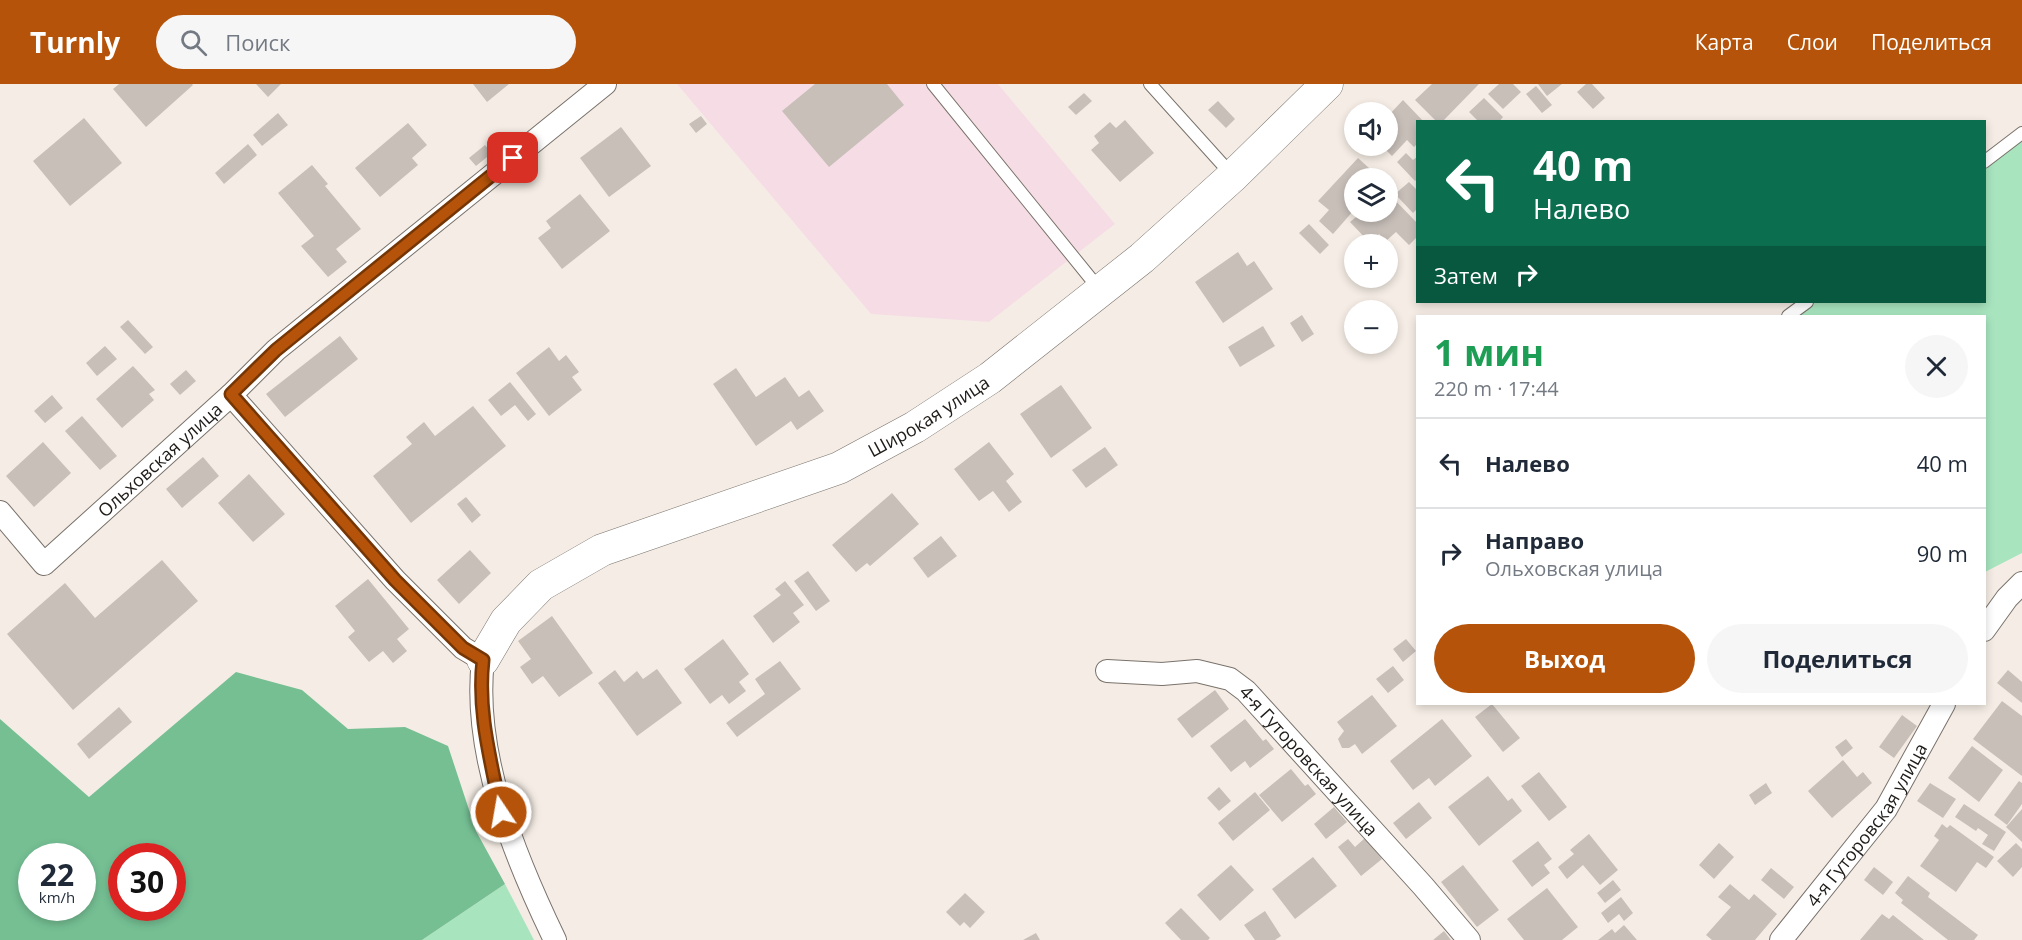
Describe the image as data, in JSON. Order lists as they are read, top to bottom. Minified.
{"streets":{"street":["Широкая улица","Ольховская улица","4-я Гуторовская улица"]},"page":{"header":"Turnly","search":"Поиск","nav":["Карта","Слои","Поделиться"],"map_buttons":["+","−"],"turn":["40 m","Налево"],"then":"Затем","heading":["1 мин","220 m · 17:44"],"list":[{"name":"Налево","value":"40 m"},{"name":"Направо","note":"Ольховская улица","value":"90 m"}],"buttons":["Выход","Поделиться"],"speed":"22 km/h","limit":"30"}}
